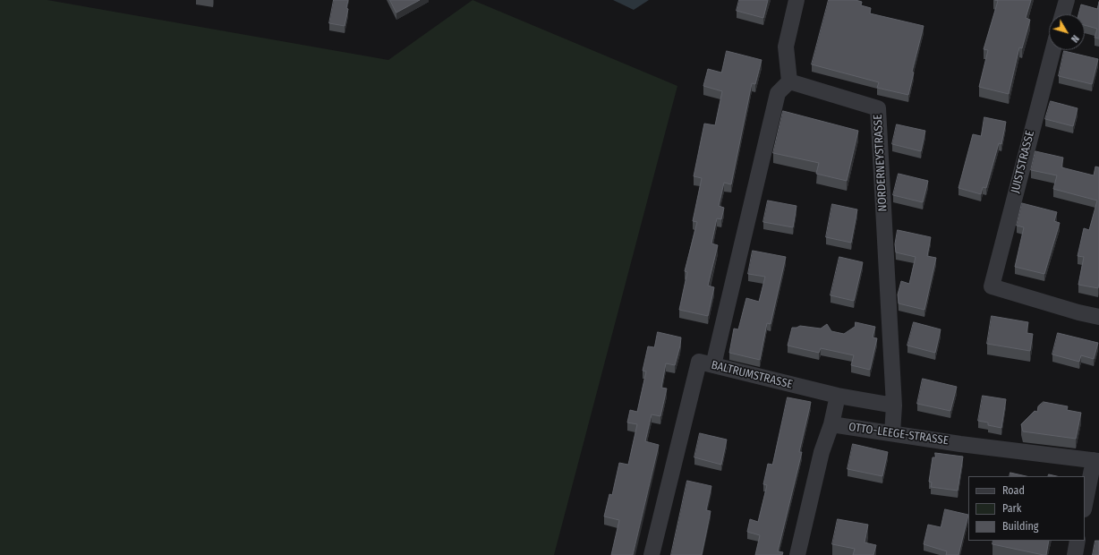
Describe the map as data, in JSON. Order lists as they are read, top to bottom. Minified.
{"streets":{"street":["JUISTSTRASSE","NORDERNEYSTRASSE","BALTRUMSTRASSE","OTTO-LEEGE-STRASSE"]},"crossings":[["NORDERNEYSTRASSE","BALTRUMSTRASSE"],["NORDERNEYSTRASSE","OTTO-LEEGE-STRASSE"]],"legend":["Road","Park","Building"],"north":"bottom right"}
